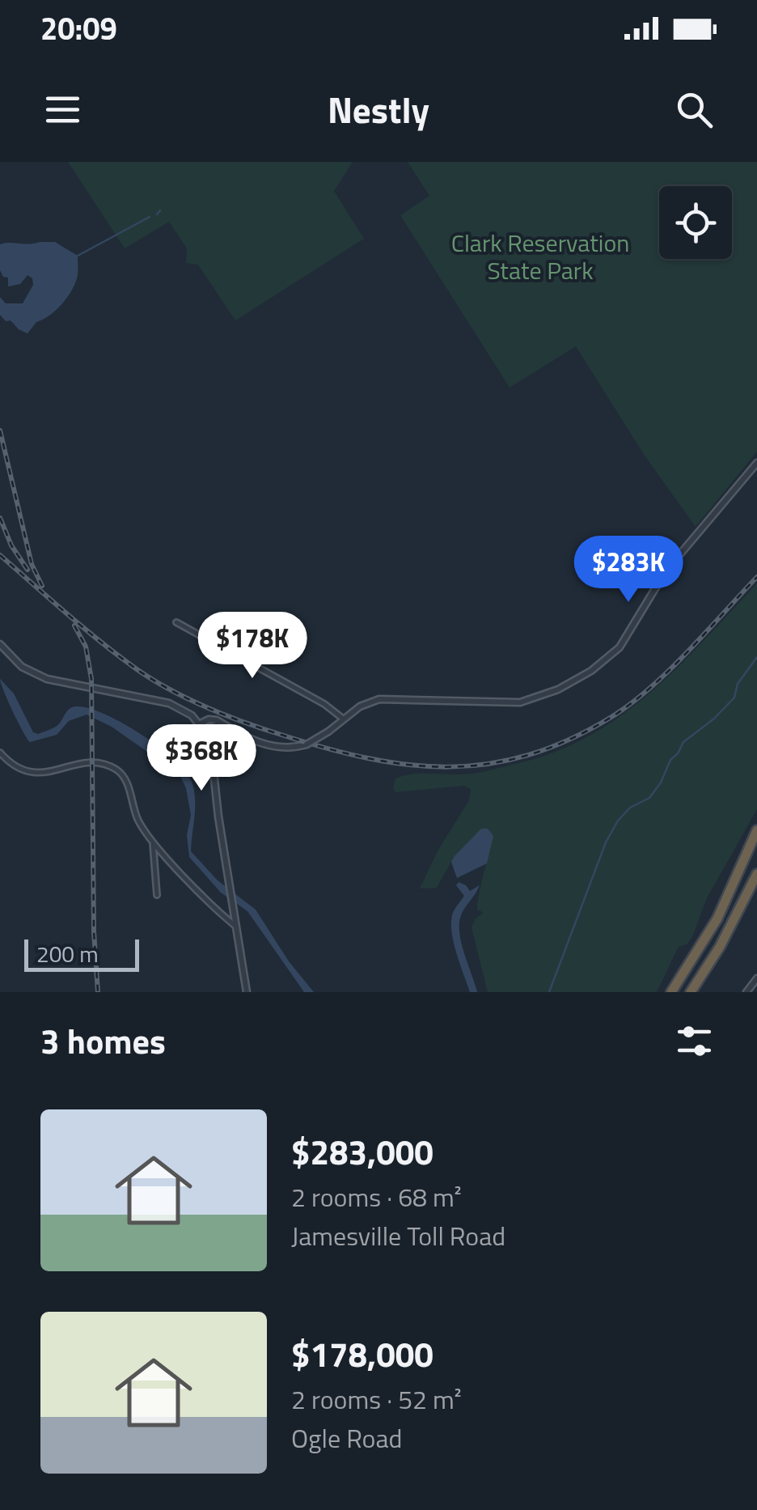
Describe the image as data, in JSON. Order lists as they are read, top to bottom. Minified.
{"parks":["Clark Reservation State Park"],"scale_bar":"200 m","page":{"status":"20:09","header":"Nestly","price":["$283K","$178K","$368K"],"scale":"200 m","heading":"3 homes","list":[{"name":"$283,000","note":"2 rooms · 68 m² · Jamesville Toll Road"},{"name":"$178,000","note":"2 rooms · 52 m² · Ogle Road"}]}}
